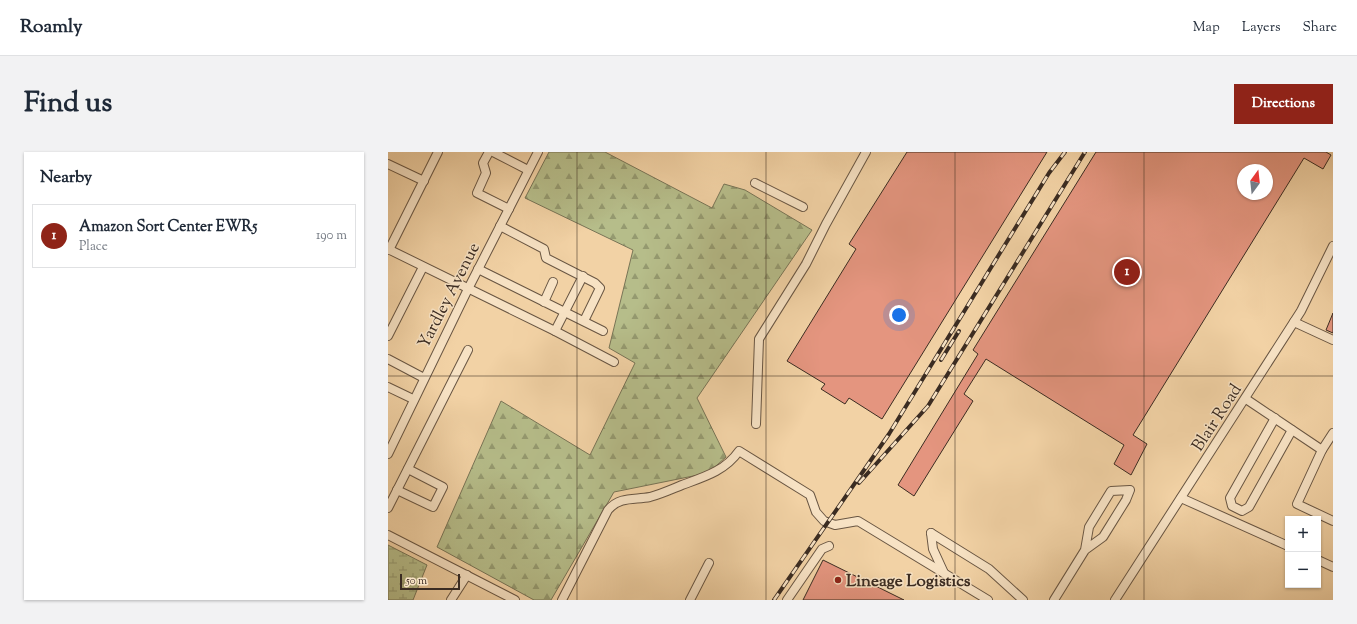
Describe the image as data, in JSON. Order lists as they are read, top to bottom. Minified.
{"streets":{"street":["Yardley Avenue","Blair Road"]},"places":["Lineage Logistics"],"scale_bar":"50 m","north":"top","page":{"header":"Roamly","nav":["Map","Layers","Share"],"title":"Find us","buttons":"Directions","heading":"Nearby","list":[{"mark":"1","name":"Amazon Sort Center EWR5","note":"Place","value":"190 m"}],"pins":"1","map_buttons":["+","−"],"scale":"50 m"}}
